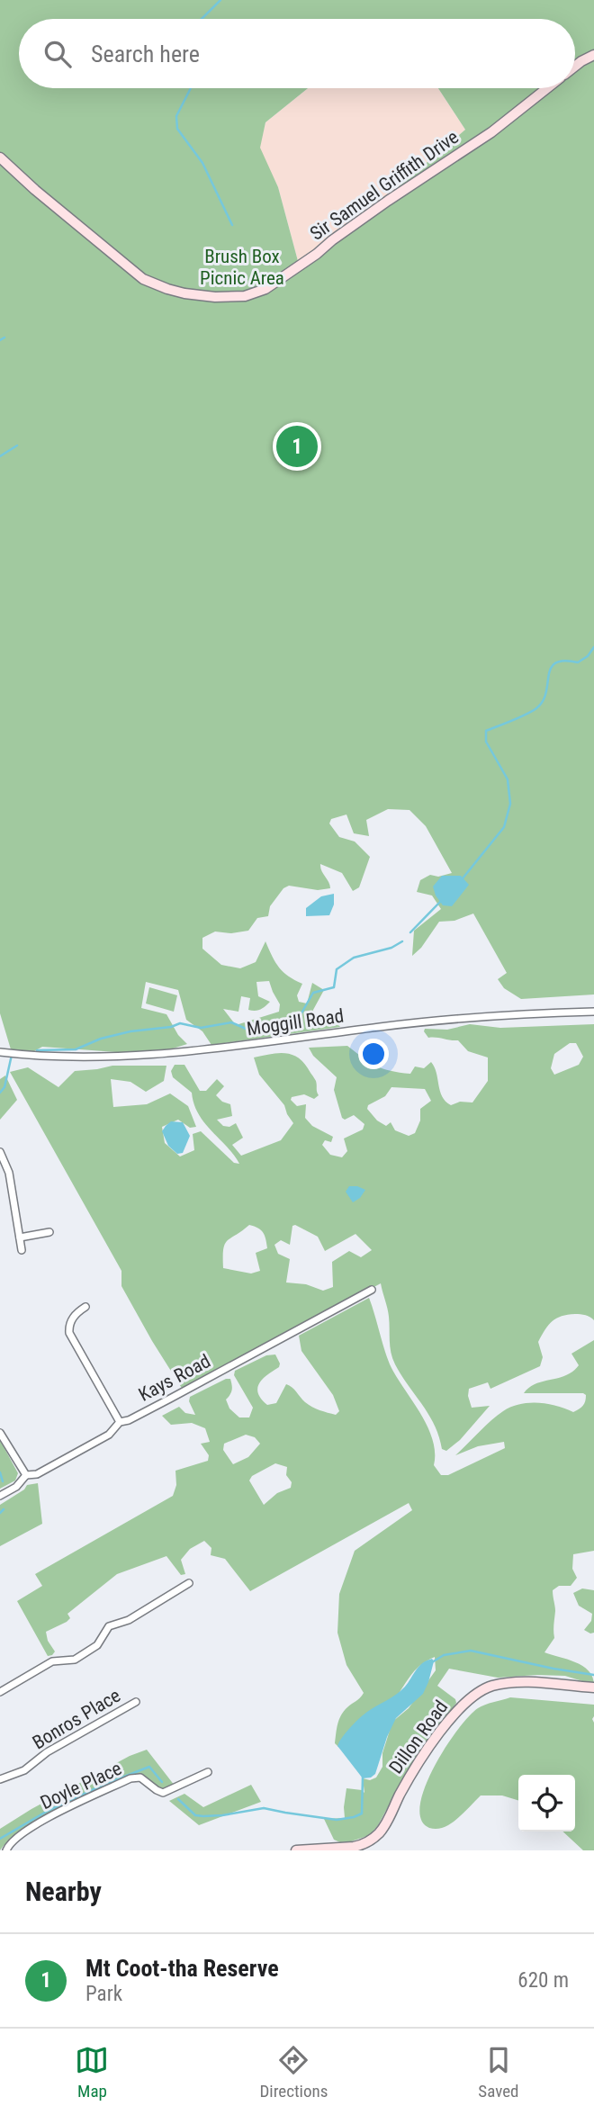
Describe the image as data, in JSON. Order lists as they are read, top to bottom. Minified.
{"streets":{"main road":["Sir Samuel Griffith Drive","Dillon Road"],"street":["Moggill Road","Kays Road","Bonros Place","Doyle Place"]},"parks":["Brush Box Picnic Area"],"page":{"search":"Search here","pins":"1","heading":"Nearby","list":[{"mark":"1","name":"Mt Coot-tha Reserve","note":"Park","value":"620 m"}],"nav":["Map","Directions","Saved"]}}
